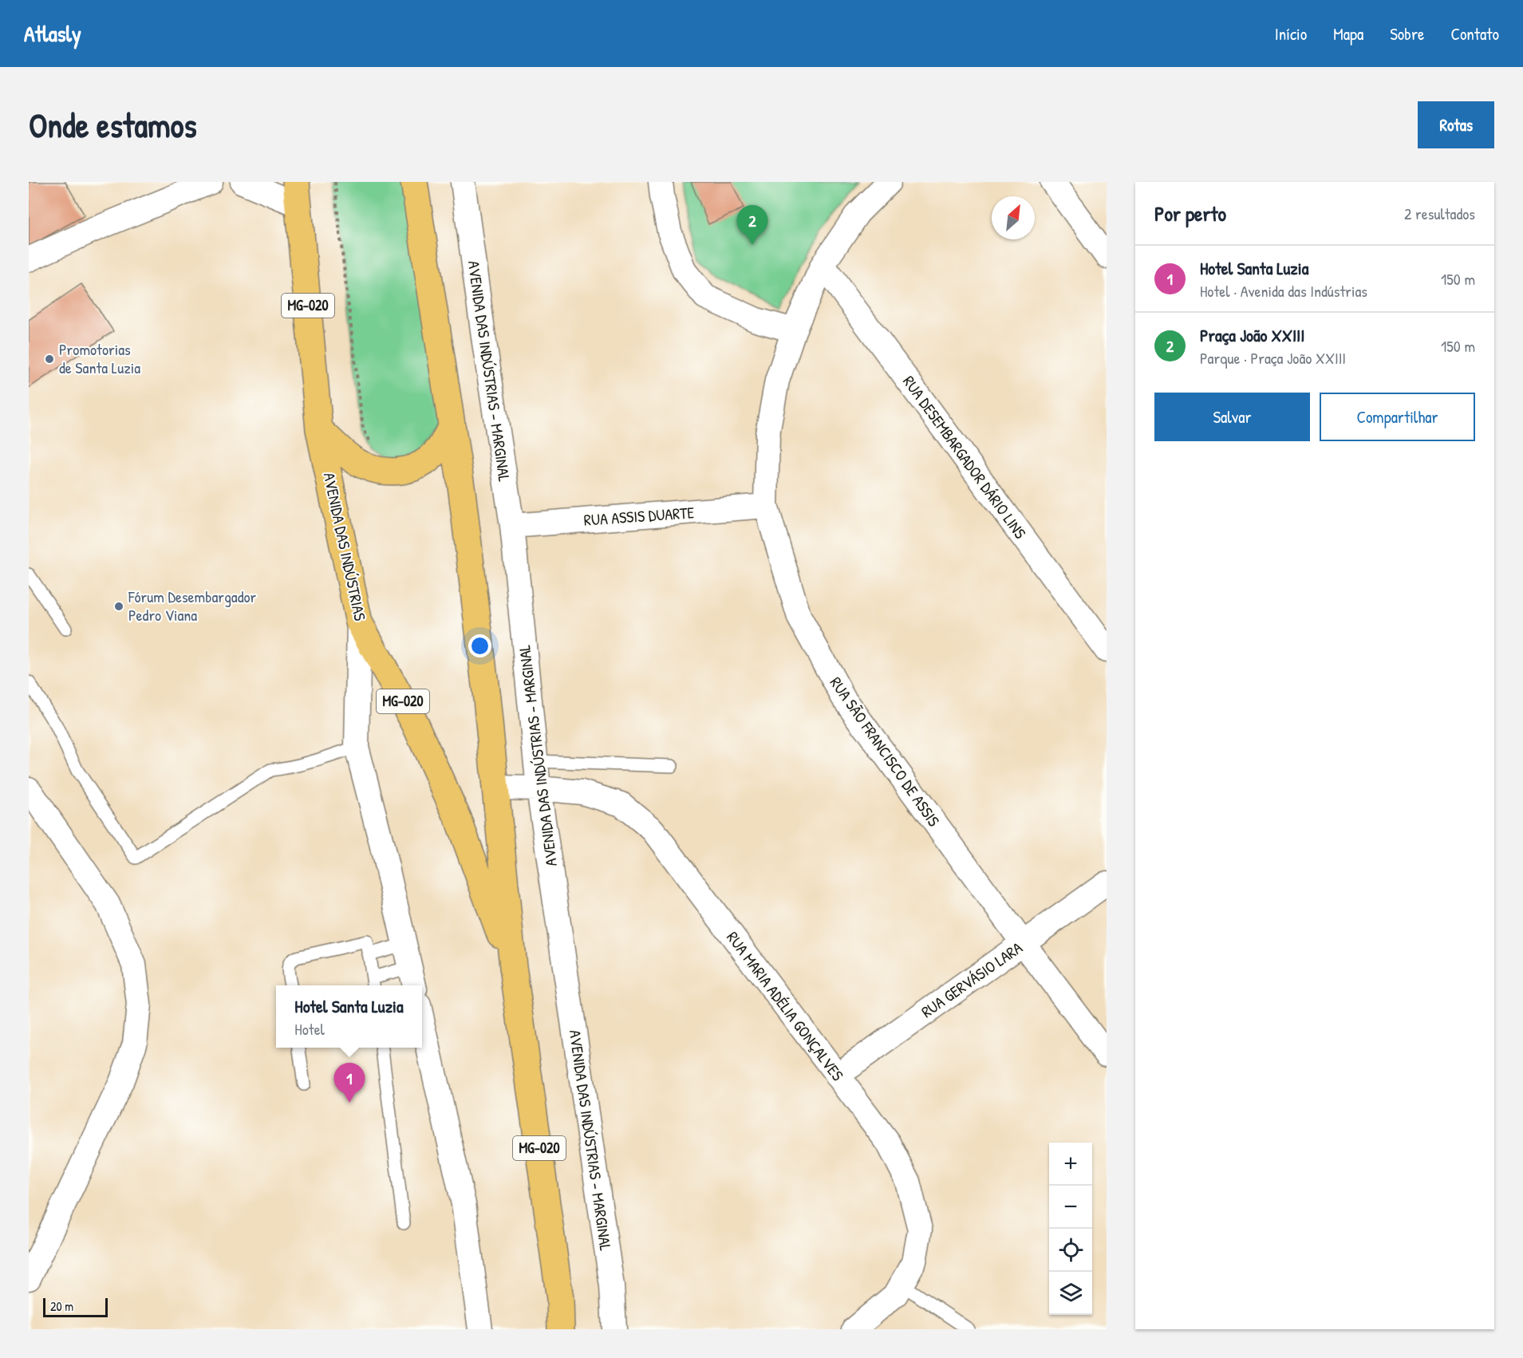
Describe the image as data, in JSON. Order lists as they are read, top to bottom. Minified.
{"streets":{"highway":["MG-020","AVENIDA DAS INDÚSTRIAS"],"street":["AVENIDA DAS INDÚSTRIAS - MARGINAL","RUA DESEMBARGADOR DÁRIO LINS","RUA ASSIS DUARTE","RUA SÃO FRANCISCO DE ASSIS","RUA GERVÁSIO LARA","RUA MARIA ADÉLIA GONÇALVES"]},"crossings":[["AVENIDA DAS INDÚSTRIAS - MARGINAL","RUA ASSIS DUARTE"],["AVENIDA DAS INDÚSTRIAS - MARGINAL","RUA MARIA ADÉLIA GONÇALVES"],["RUA DESEMBARGADOR DÁRIO LINS","RUA SÃO FRANCISCO DE ASSIS"],["RUA ASSIS DUARTE","RUA SÃO FRANCISCO DE ASSIS"],["AVENIDA DAS INDÚSTRIAS","RUA MARIA ADÉLIA GONÇALVES"],["RUA SÃO FRANCISCO DE ASSIS","RUA GERVÁSIO LARA"],["RUA GERVÁSIO LARA","RUA MARIA ADÉLIA GONÇALVES"]],"places":["Promotorias de Santa Luzia","Fórum Desembargador Pedro Viana"],"scale_bar":"20 m","north":"top right","page":{"header":"Atlasly","nav":["Início","Mapa","Sobre","Contato"],"buttons":["Rotas",["Salvar","Compartilhar"]],"title":"Onde estamos","heading":["Por perto","2 resultados"],"pins":["2","1"],"list":[{"mark":"1","name":"Hotel Santa Luzia","note":"Hotel · Avenida das Indústrias","value":"150 m"},{"mark":"2","name":"Praça João XXIII","note":"Parque · Praça João XXIII","value":"150 m"}],"popup":["Hotel Santa Luzia","Hotel"],"map_buttons":["+","−"],"scale":"20 m"}}
